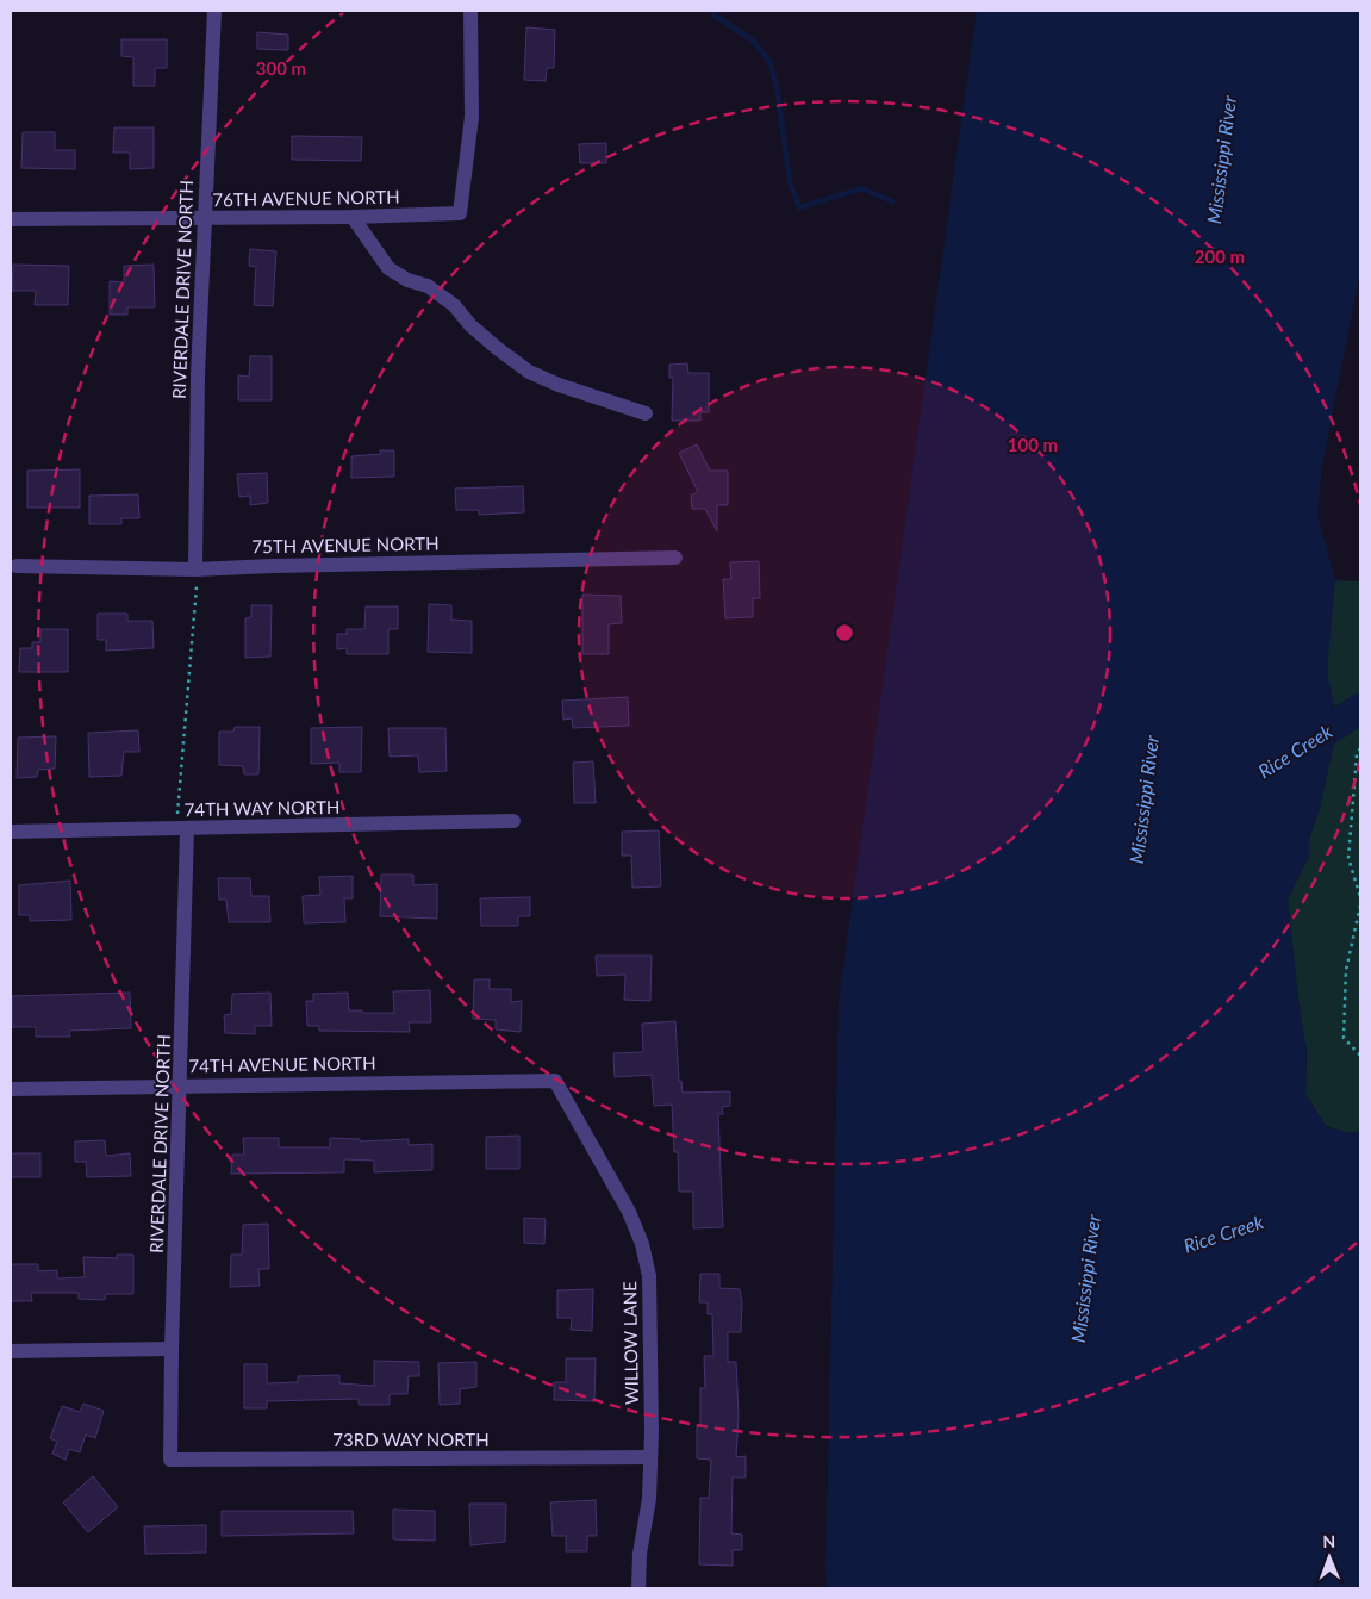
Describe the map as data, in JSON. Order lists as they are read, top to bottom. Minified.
{"streets":{"street":["76TH AVENUE NORTH","RIVERDALE DRIVE NORTH","75TH AVENUE NORTH","74TH WAY NORTH","74TH AVENUE NORTH","WILLOW LANE","73RD WAY NORTH"]},"crossings":[["76TH AVENUE NORTH","RIVERDALE DRIVE NORTH"],["RIVERDALE DRIVE NORTH","75TH AVENUE NORTH"],["RIVERDALE DRIVE NORTH","74TH WAY NORTH"],["RIVERDALE DRIVE NORTH","74TH AVENUE NORTH"],["RIVERDALE DRIVE NORTH","73RD WAY NORTH"],["74TH AVENUE NORTH","WILLOW LANE"],["WILLOW LANE","73RD WAY NORTH"]],"water":["Mississippi River","Rice Creek"],"north":"top","rings":["300 m","200 m","100 m"]}
